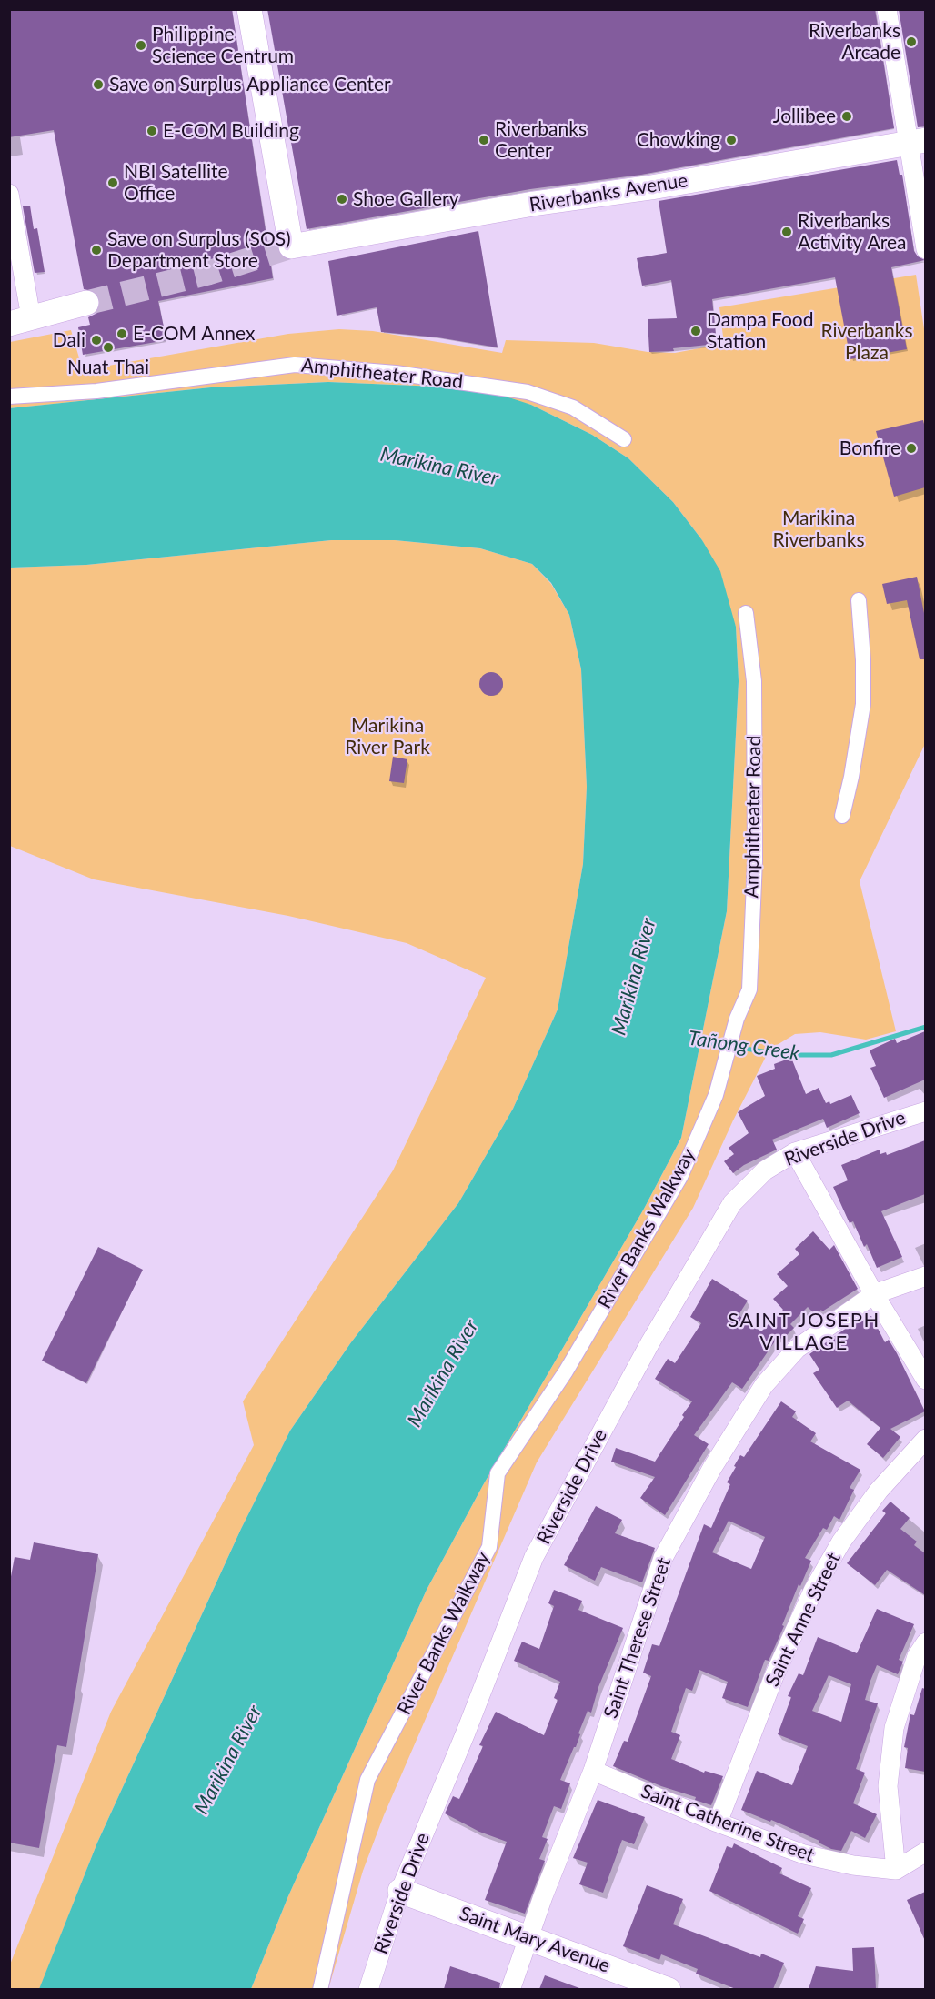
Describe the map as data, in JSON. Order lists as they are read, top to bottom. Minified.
{"streets":{"street":["Riverbanks Avenue","Amphitheater Road","Riverside Drive","River Banks Walkway","Saint Anne Street","Saint Therese Street","Saint Catherine Street","Saint Mary Avenue"]},"crossings":[["Amphitheater Road","River Banks Walkway"],["Riverside Drive","Saint Mary Avenue"],["Saint Anne Street","Saint Catherine Street"],["Saint Therese Street","Saint Catherine Street"],["Saint Therese Street","Saint Mary Avenue"]],"districts":["SAINT JOSEPH VILLAGE"],"water":["Marikina River","Tañong Creek"],"parks":["Riverbanks Plaza","Marikina Riverbanks","Marikina River Park"],"places":["Riverbanks Arcade","Philippine Science Centrum","Save on Surplus Appliance Center","Jollibee","E-COM Building","Riverbanks Center","Chowking","NBI Satellite Office","Shoe Gallery","Riverbanks Activity Area","Save on Surplus (SOS) Department Store","Dampa Food Station","E-COM Annex","Dali","Nuat Thai","Bonfire"]}
